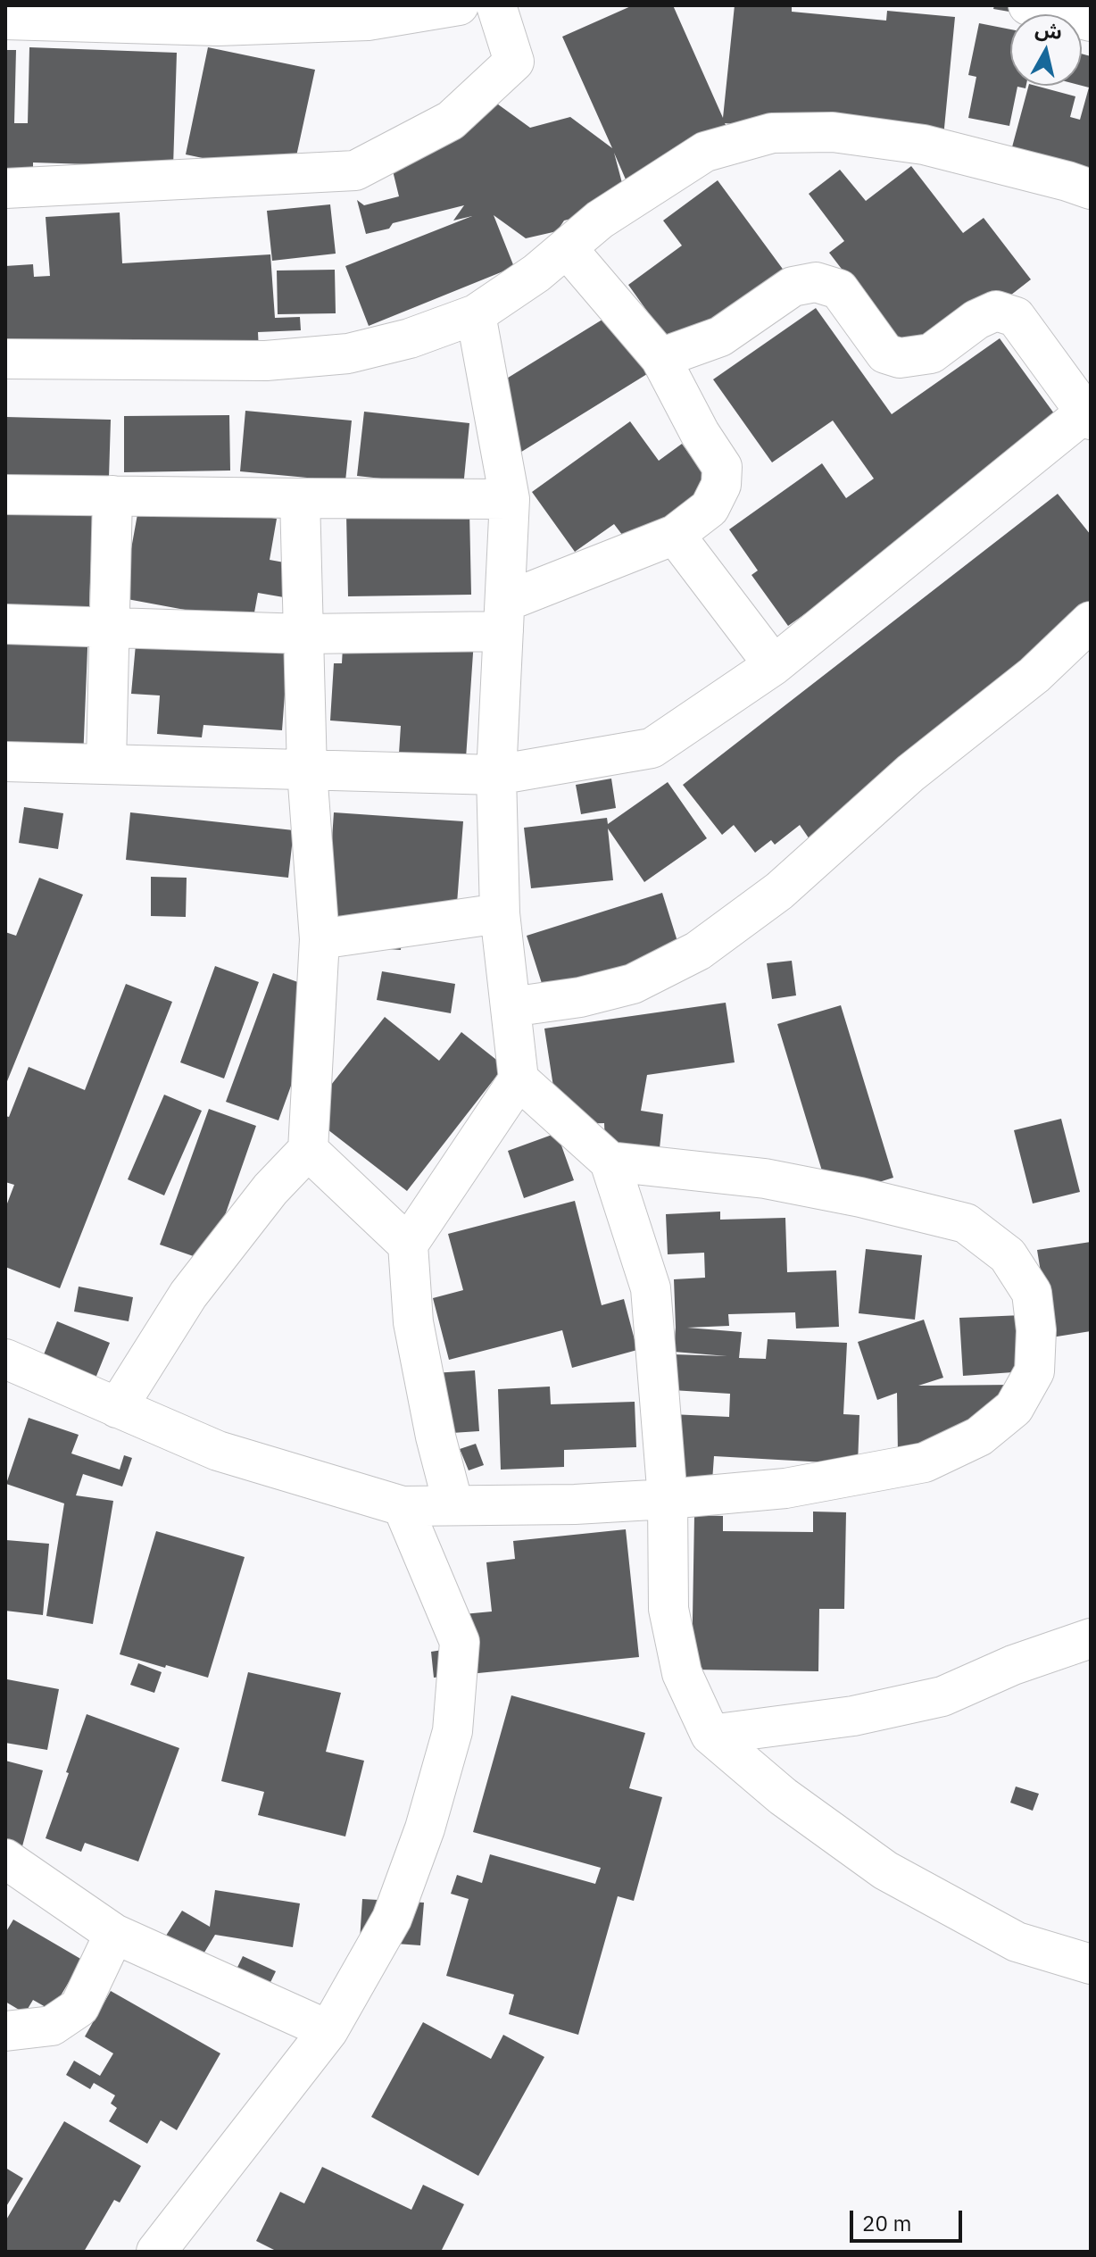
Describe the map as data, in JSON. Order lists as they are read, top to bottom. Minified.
{"scale_bar":"20 m","north":"top"}
